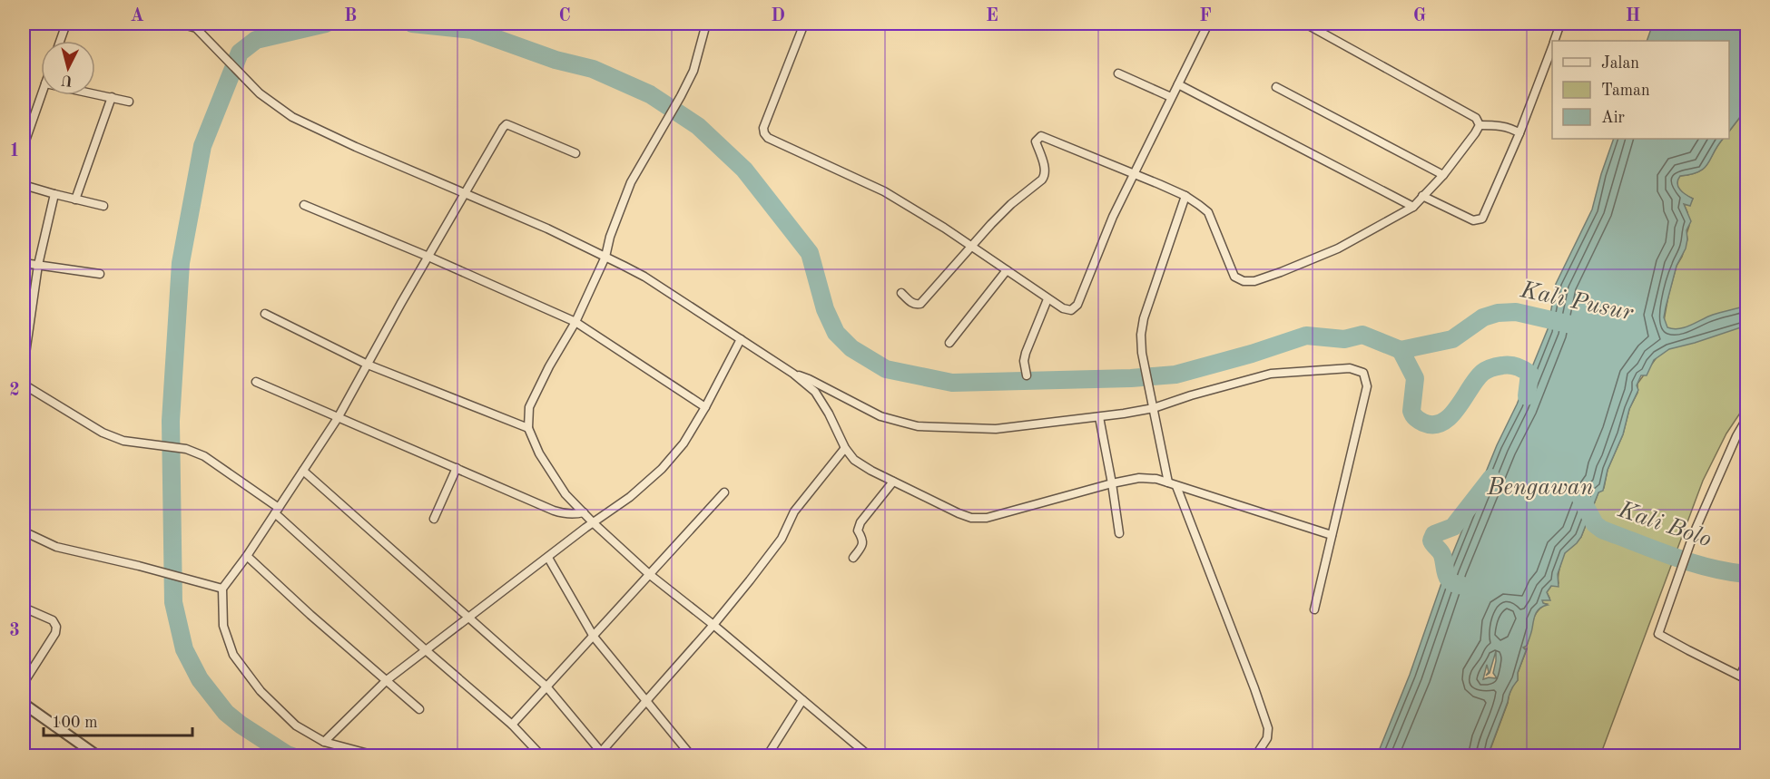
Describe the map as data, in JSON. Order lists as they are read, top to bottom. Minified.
{"water":["Kali Pusur","Bengawan","Kali Bolo"],"legend":["Jalan","Taman","Air"],"scale_bar":"100 m","north":"bottom","grid":{"columns":["A","B","C","D","E","F","G","H"],"rows":["1","2","3"]}}
